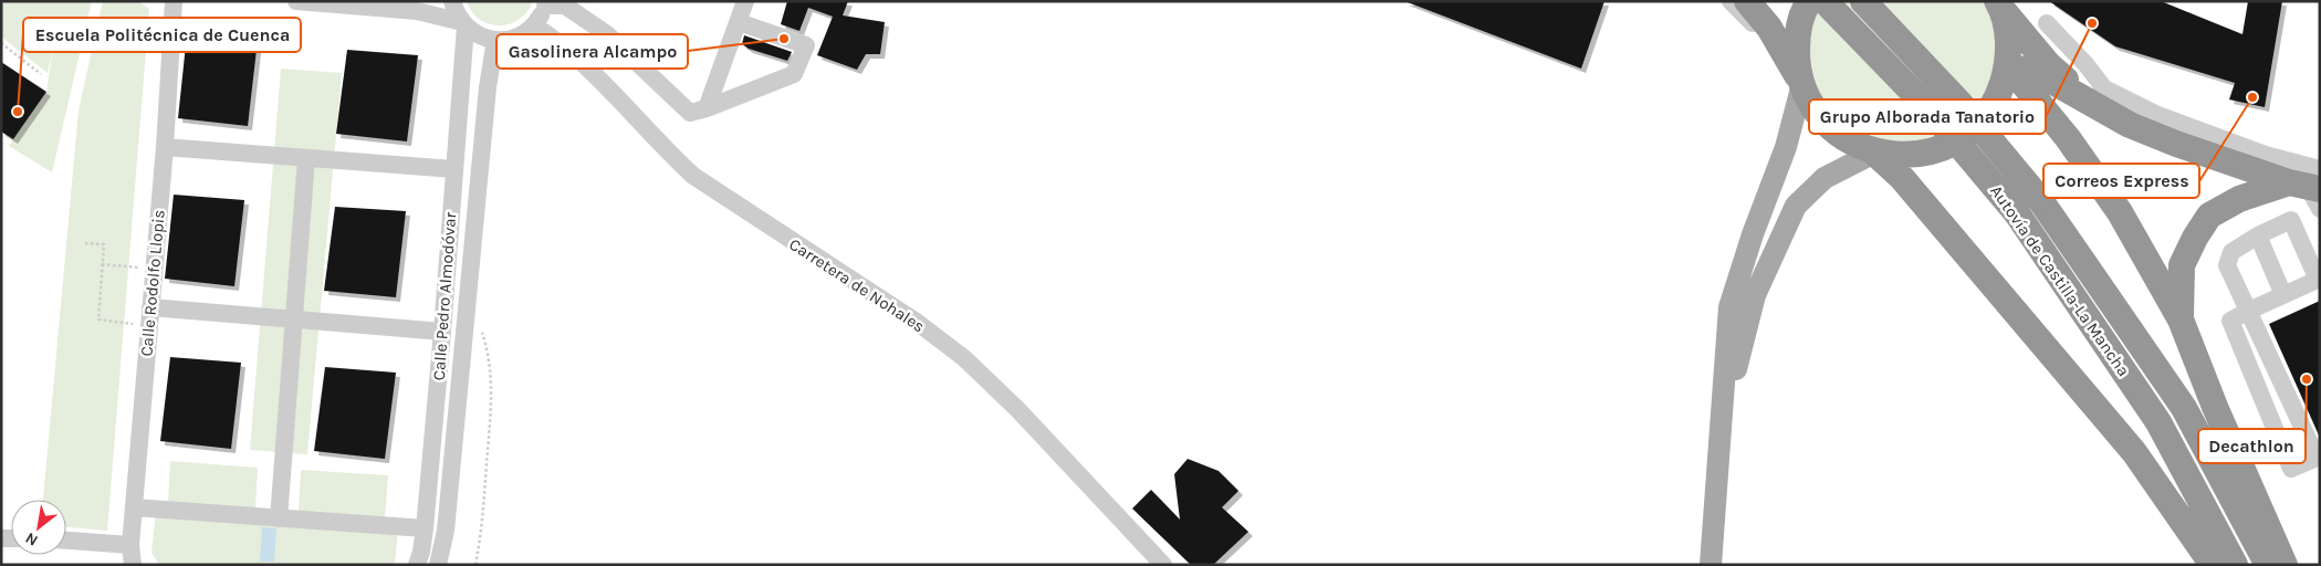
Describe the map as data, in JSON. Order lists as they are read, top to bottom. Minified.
{"streets":{"highway":["Autovía de Castilla-La Mancha"],"street":["Calle Rodolfo Llopis","Carretera de Nohales","Calle Pedro Almodóvar"]},"places":["Grupo Alborada Tanatorio","Gasolinera Alcampo","Correos Express","Escuela Politécnica de Cuenca","Decathlon"],"north":"bottom left"}
